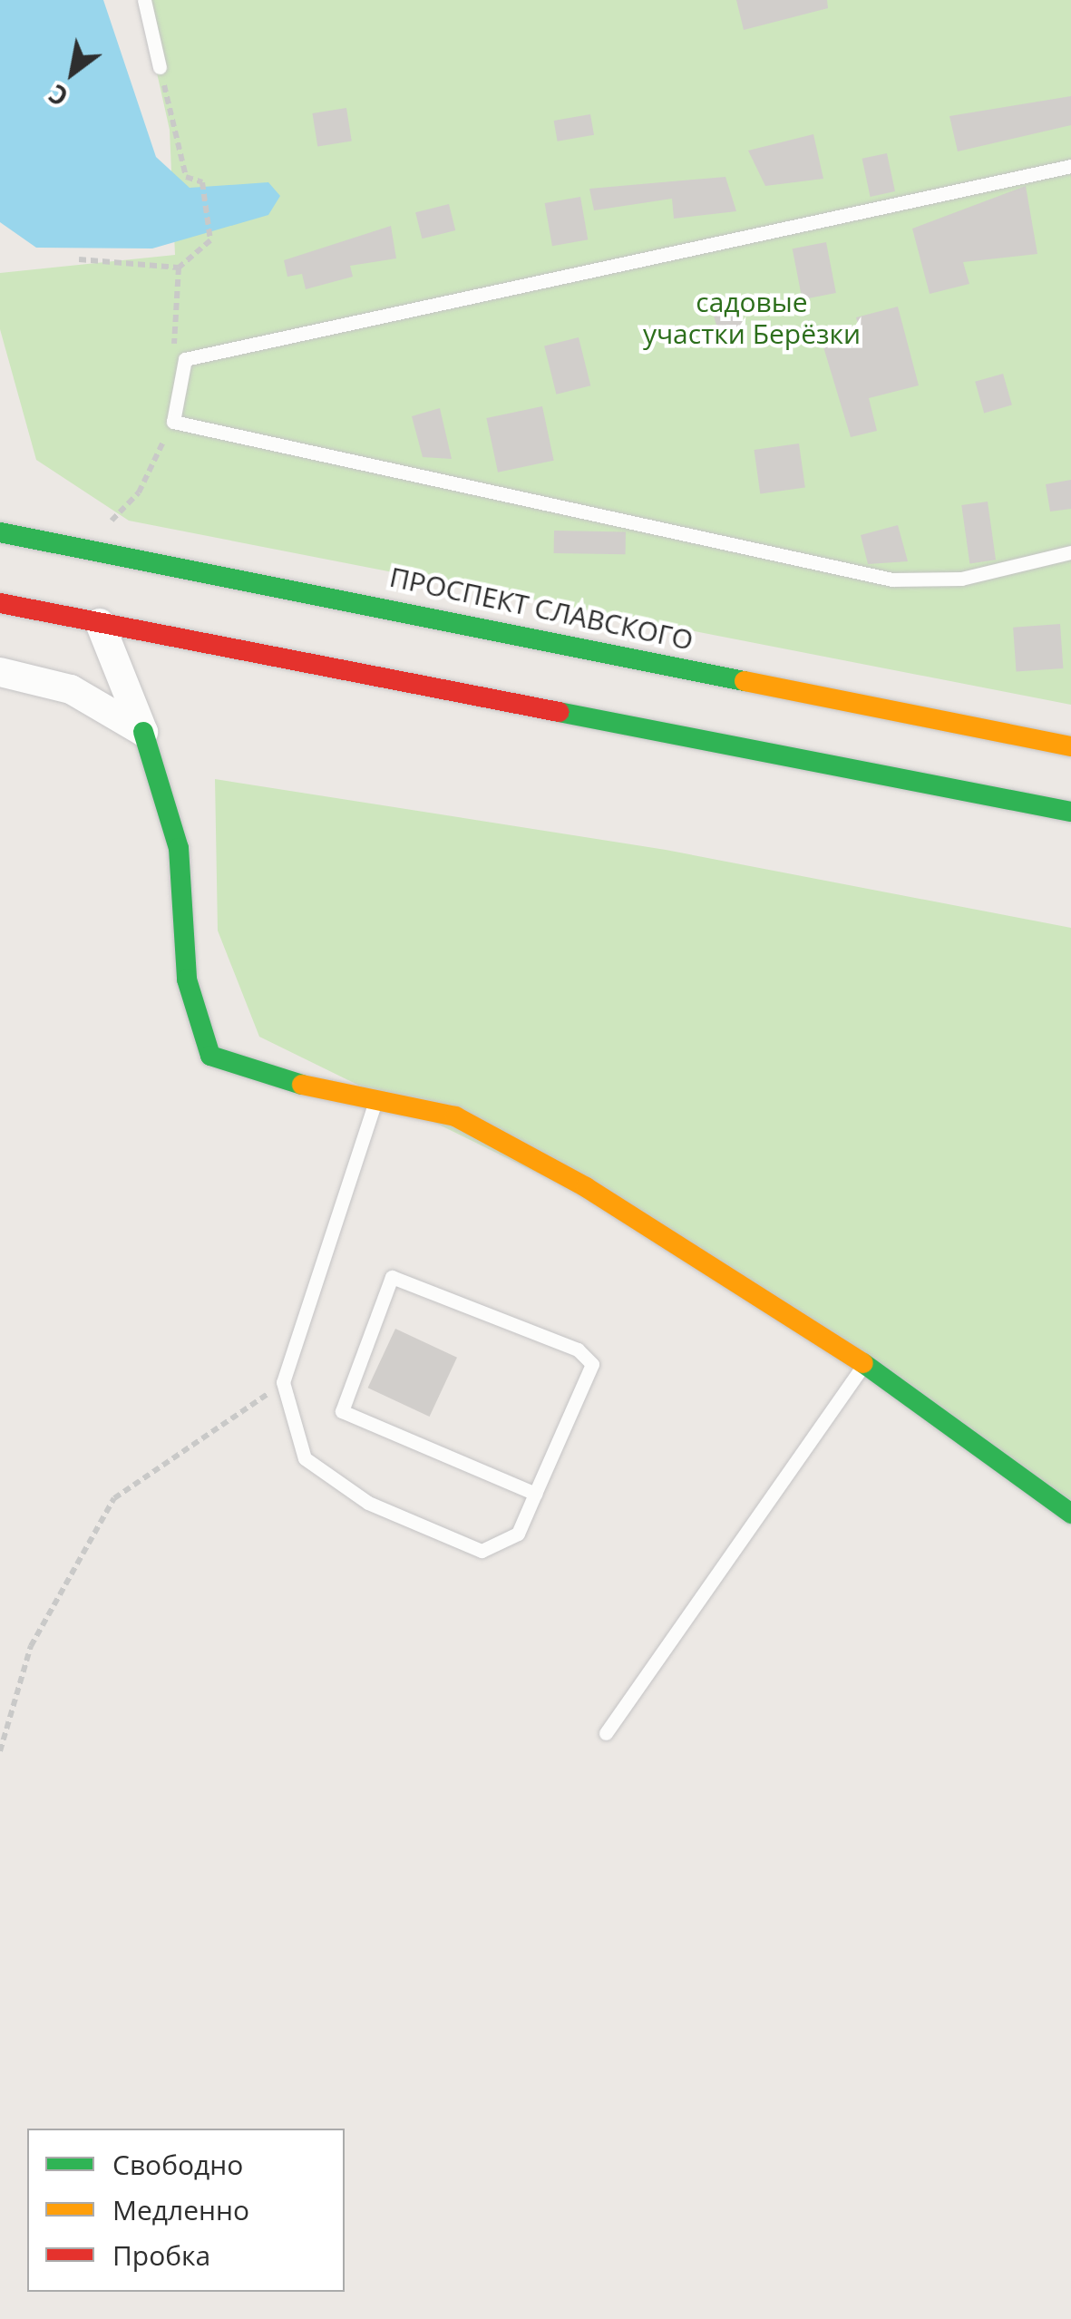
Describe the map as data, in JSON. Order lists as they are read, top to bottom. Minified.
{"streets":{"main road":["ПРОСПЕКТ СЛАВСКОГО"]},"parks":["садовые участки Берёзки"],"legend":["Свободно","Медленно","Пробка"],"north":"bottom left"}
